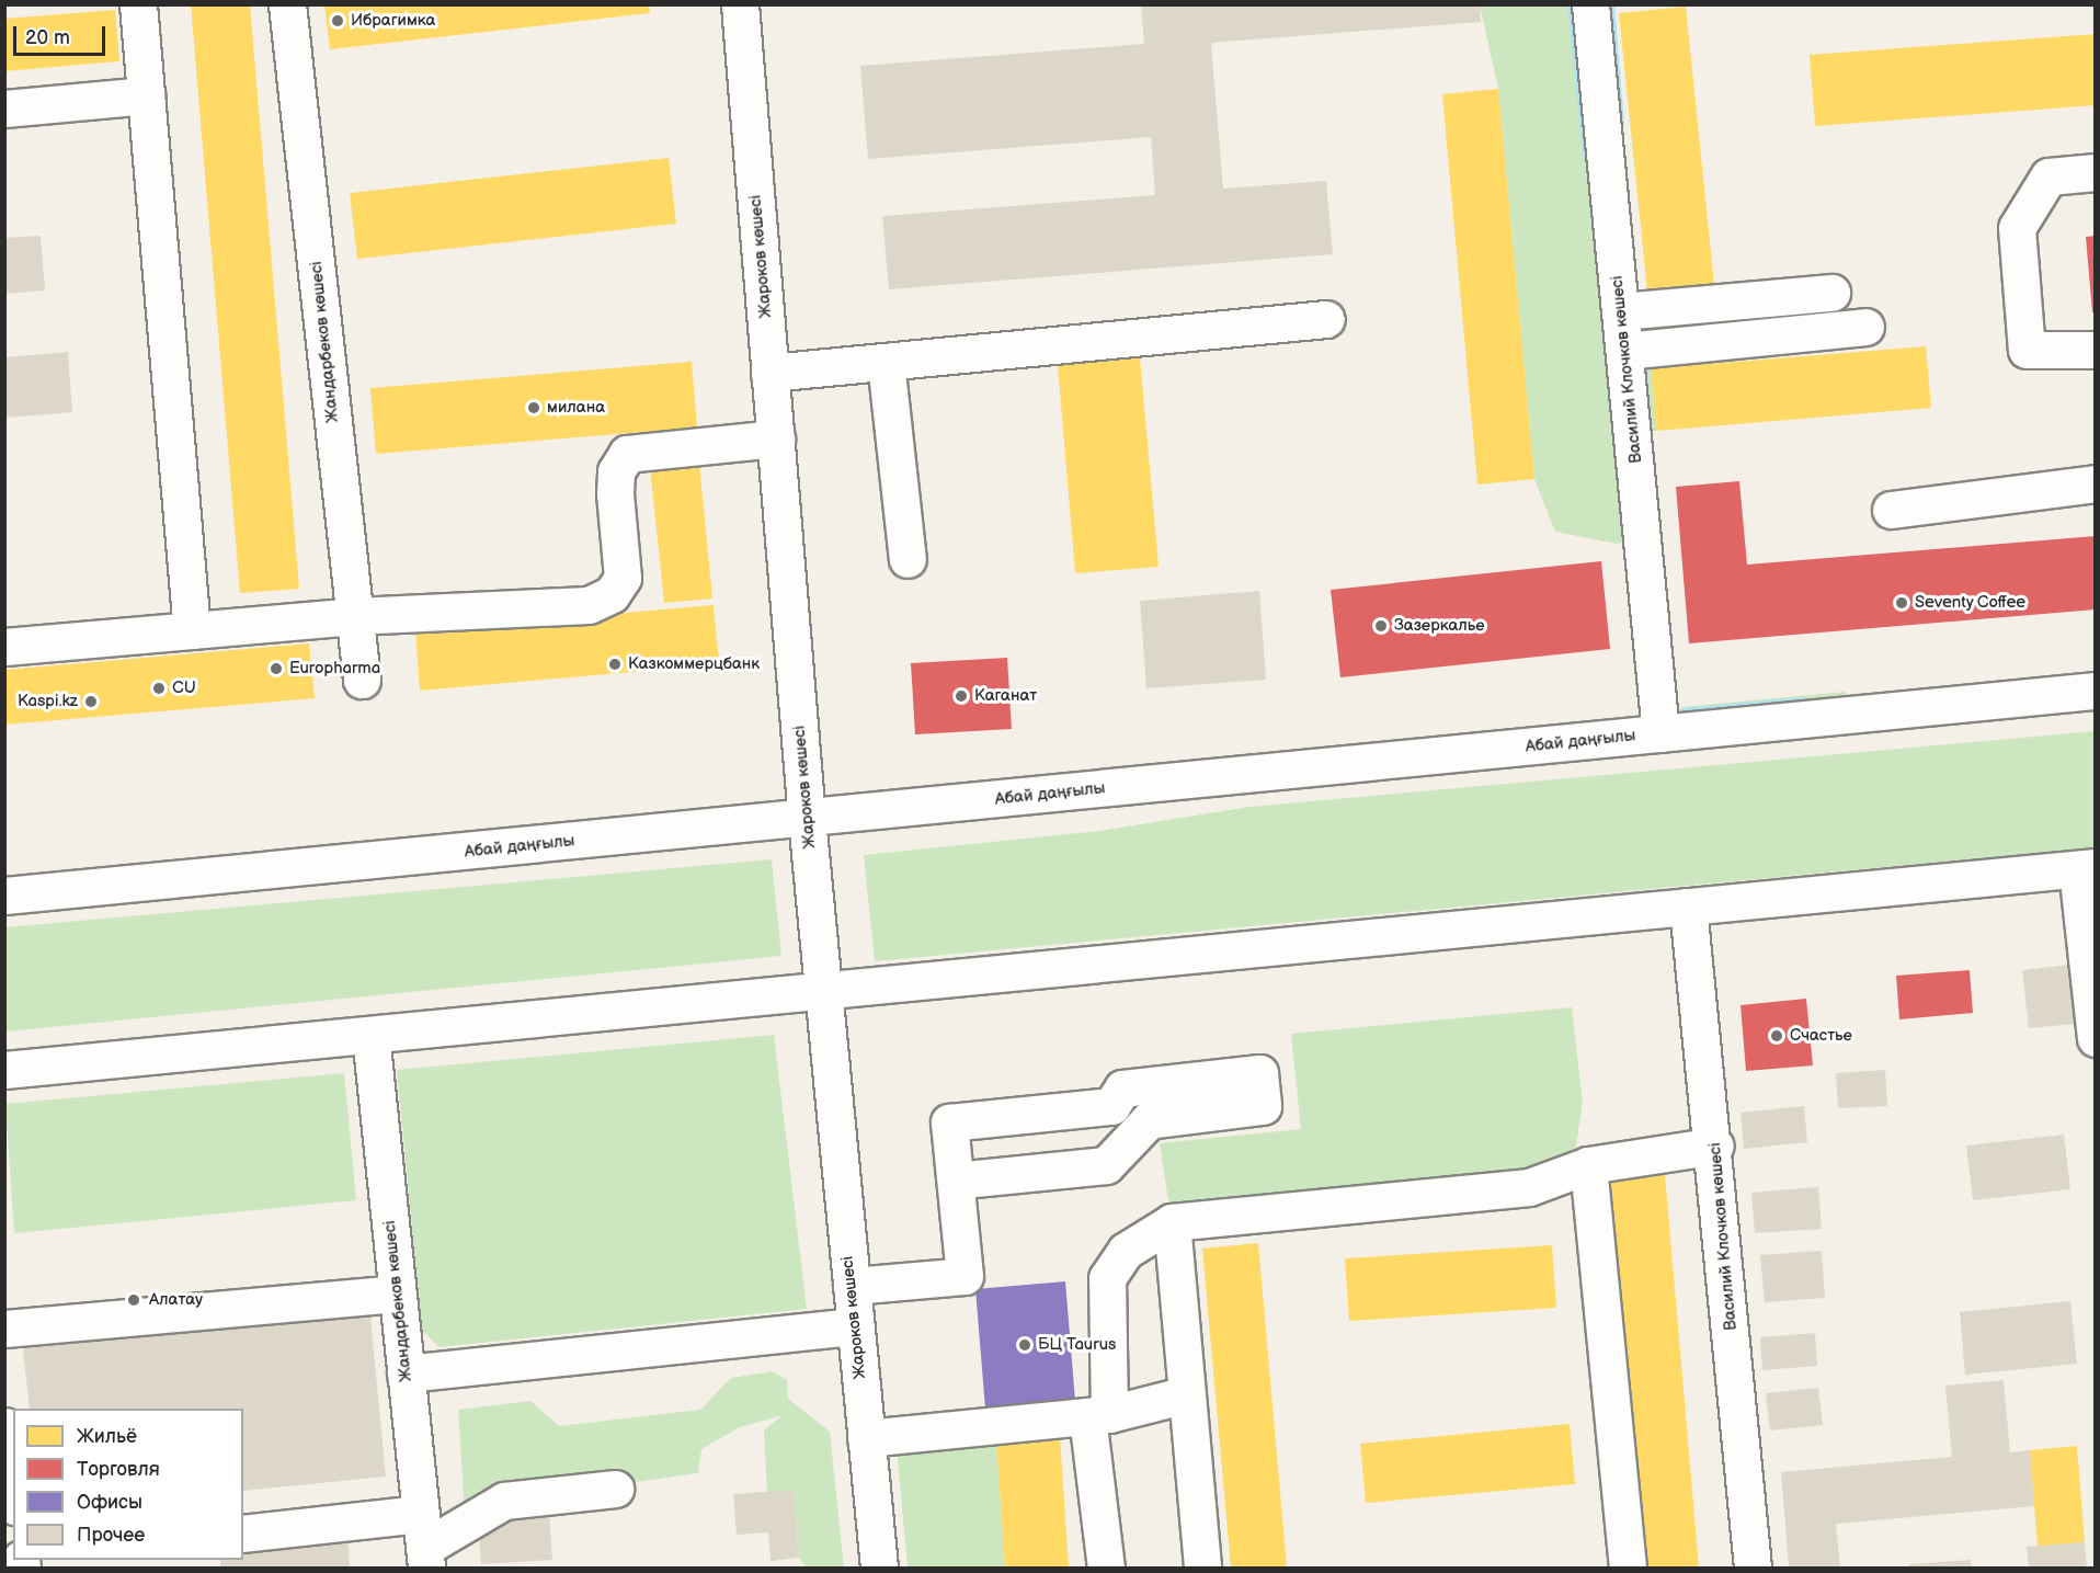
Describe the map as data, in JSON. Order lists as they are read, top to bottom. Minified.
{"streets":{"street":["Жароков көшесі","Жандарбеков көшесі","Василий Клочков көшесі","Абай даңғылы"]},"crossings":[["Жароков көшесі","Абай даңғылы"],["Василий Клочков көшесі","Абай даңғылы"]],"places":["Ибрагимка","милана","Seventy Coffee","Зазеркалье","Казкоммерцбанк","Europharma","CU","Каганат","Kaspi.kz","Счастье","Алатау","БЦ Taurus"],"legend":["Жильё","Торговля","Офисы","Прочее"],"scale_bar":"20 m"}
